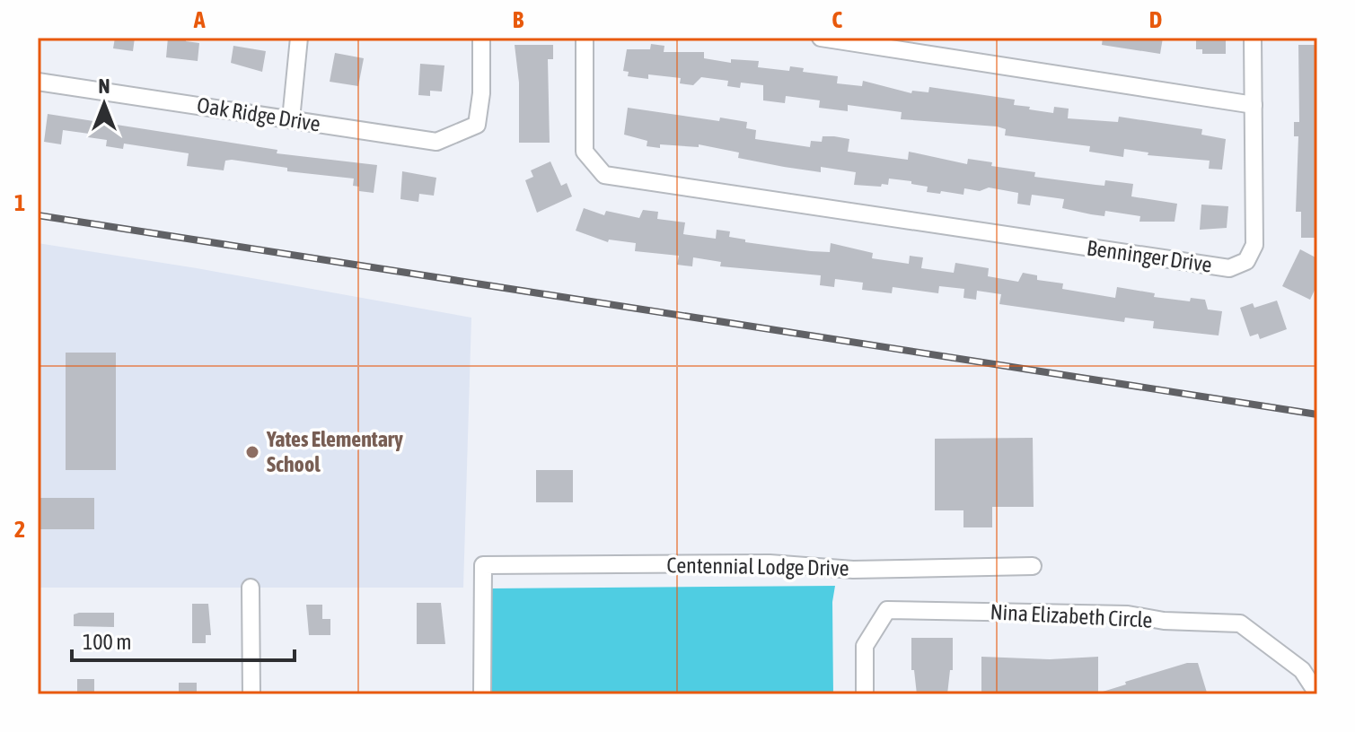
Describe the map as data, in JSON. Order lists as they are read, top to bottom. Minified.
{"streets":{"street":["Oak Ridge Drive","Benninger Drive","Centennial Lodge Drive","Nina Elizabeth Circle"]},"places":["Yates Elementary School"],"scale_bar":"100 m","north":"top","grid":{"columns":["A","B","C","D"],"rows":["1","2"]}}
